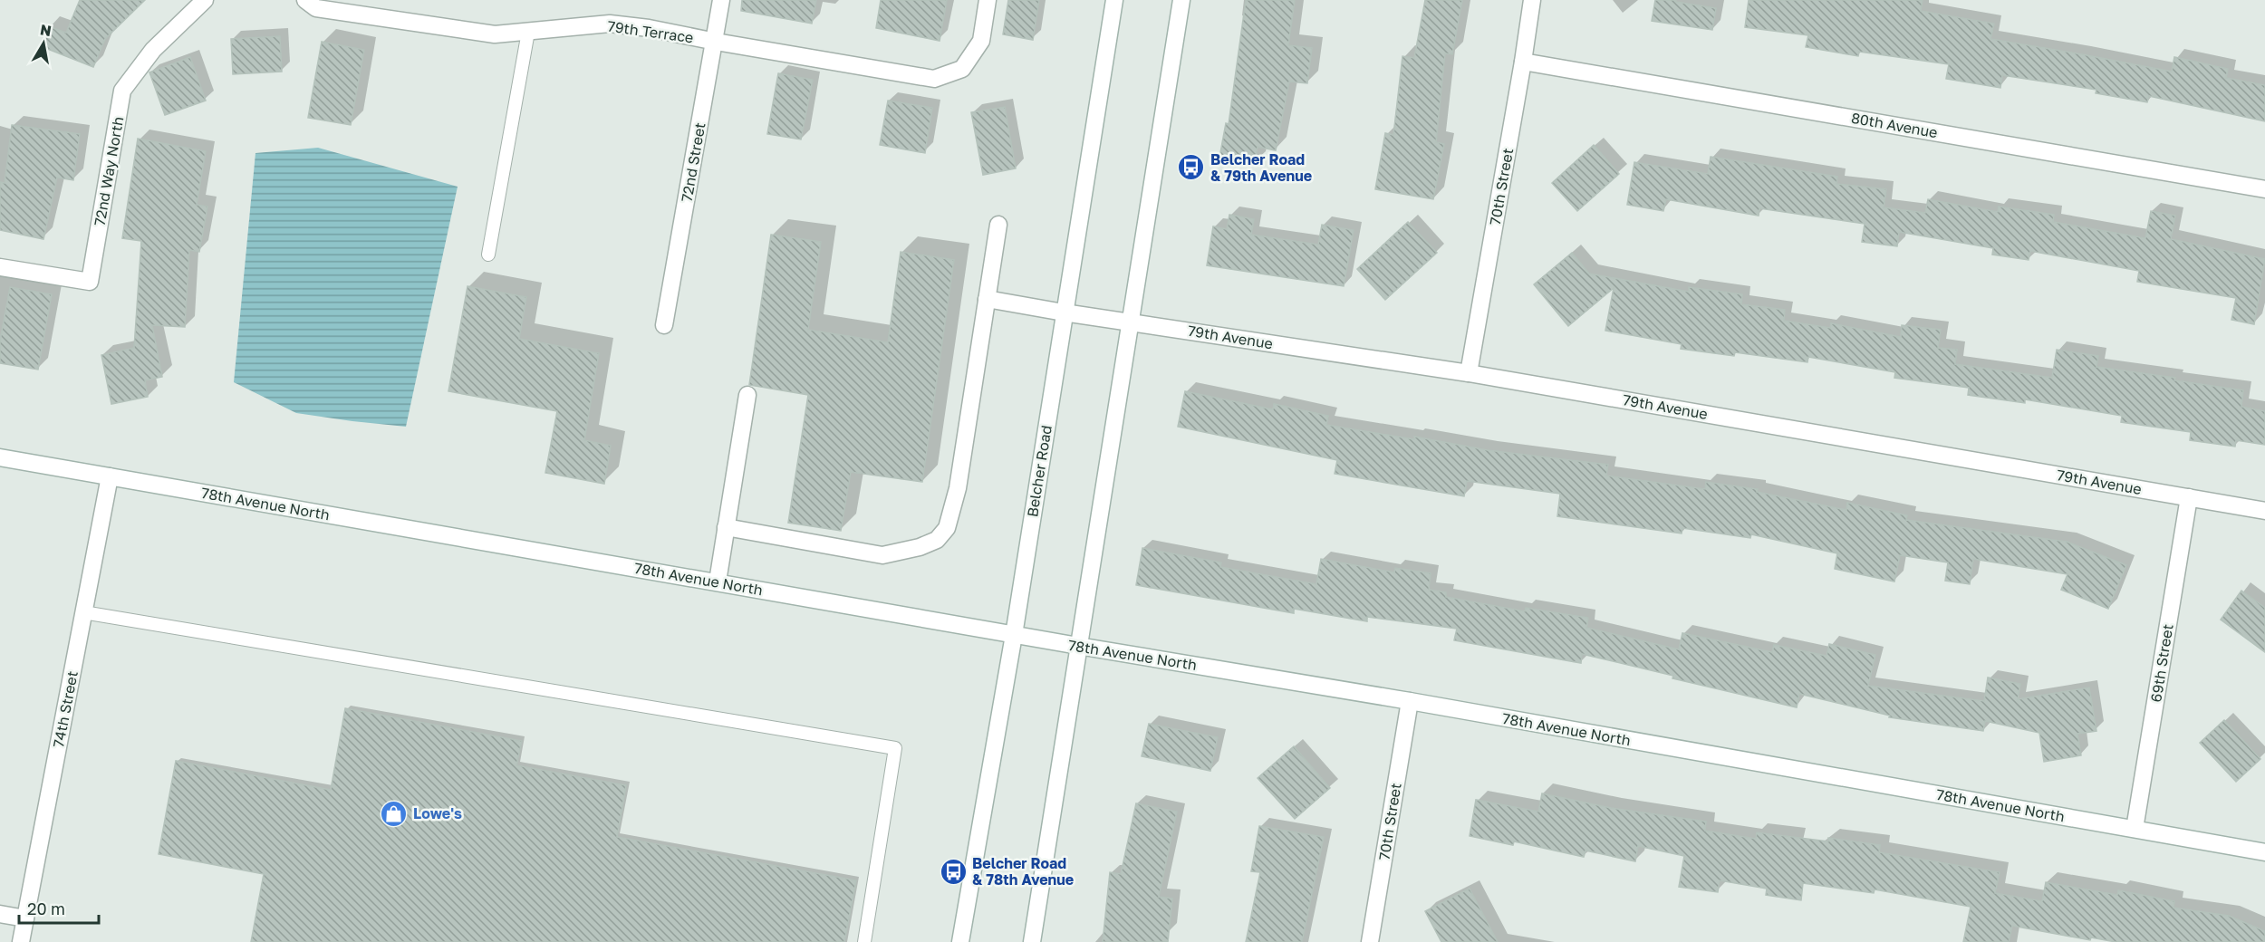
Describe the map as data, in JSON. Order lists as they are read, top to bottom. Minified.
{"streets":{"street":["79th Terrace","80th Avenue","72nd Street","72nd Way North","70th Street","79th Avenue","Belcher Road","78th Avenue North","69th Street","74th Street"]},"crossings":[["79th Terrace","72nd Street"],["80th Avenue","70th Street"],["70th Street","79th Avenue"],["70th Street","78th Avenue North"],["79th Avenue","Belcher Road"],["79th Avenue","69th Street"],["Belcher Road","78th Avenue North"],["78th Avenue North","69th Street"],["78th Avenue North","74th Street"]],"places":{"bus stop":["Belcher Road & 79th Avenue","Belcher Road & 78th Avenue"],"shop":["Lowe's"]},"scale_bar":"20 m","north":"top"}
